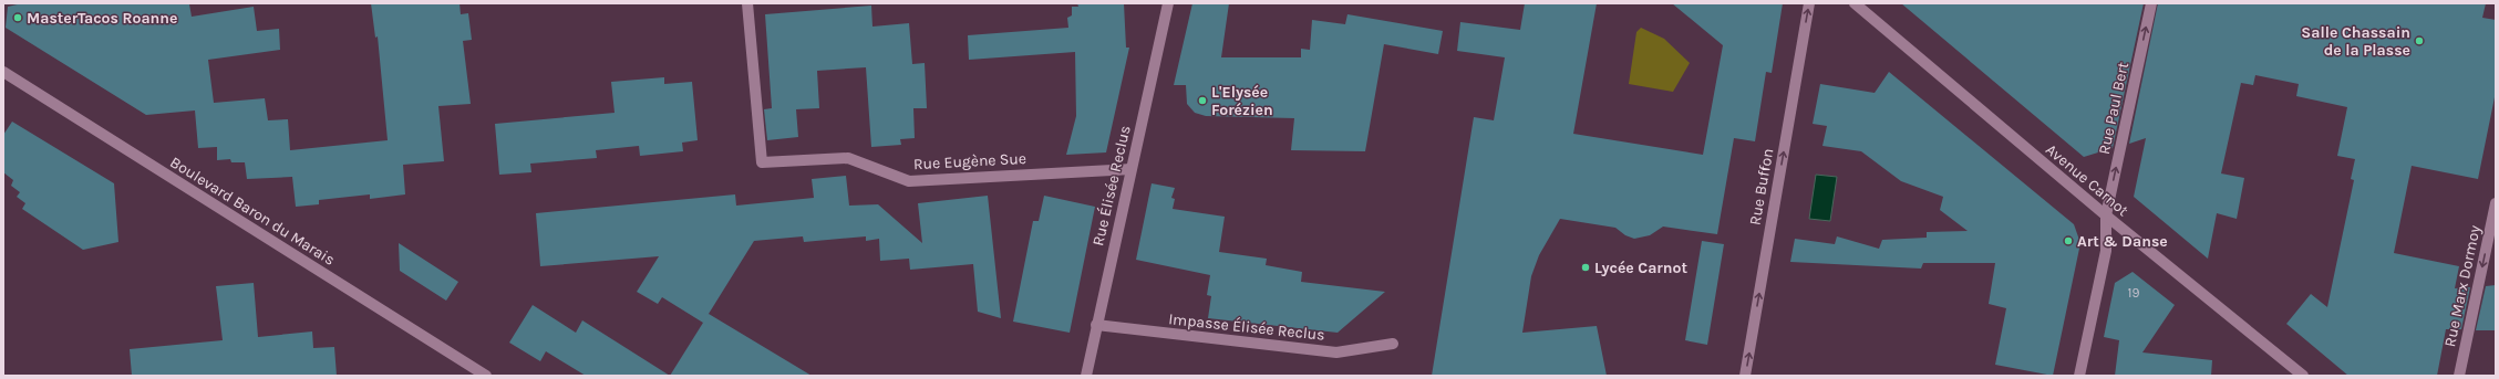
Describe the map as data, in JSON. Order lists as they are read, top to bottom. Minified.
{"streets":{"street":["Rue Paul Bert","Rue Eugène Sue","Avenue Carnot","Rue Élisée Reclus","Rue Buffon","Boulevard Baron du Marais","Rue Marx Dormoy","Impasse Élisée Reclus"]},"crossings":[["Rue Paul Bert","Avenue Carnot"],["Rue Eugène Sue","Rue Élisée Reclus"],["Rue Élisée Reclus","Impasse Élisée Reclus"]],"one_way":["Rue Paul Bert","Rue Buffon","Rue Marx Dormoy"],"places":["MasterTacos Roanne","Salle Chassain de la Plasse","L'Elysée Forézien","Art & Danse","Lycée Carnot"],"house_numbers":["19"]}
